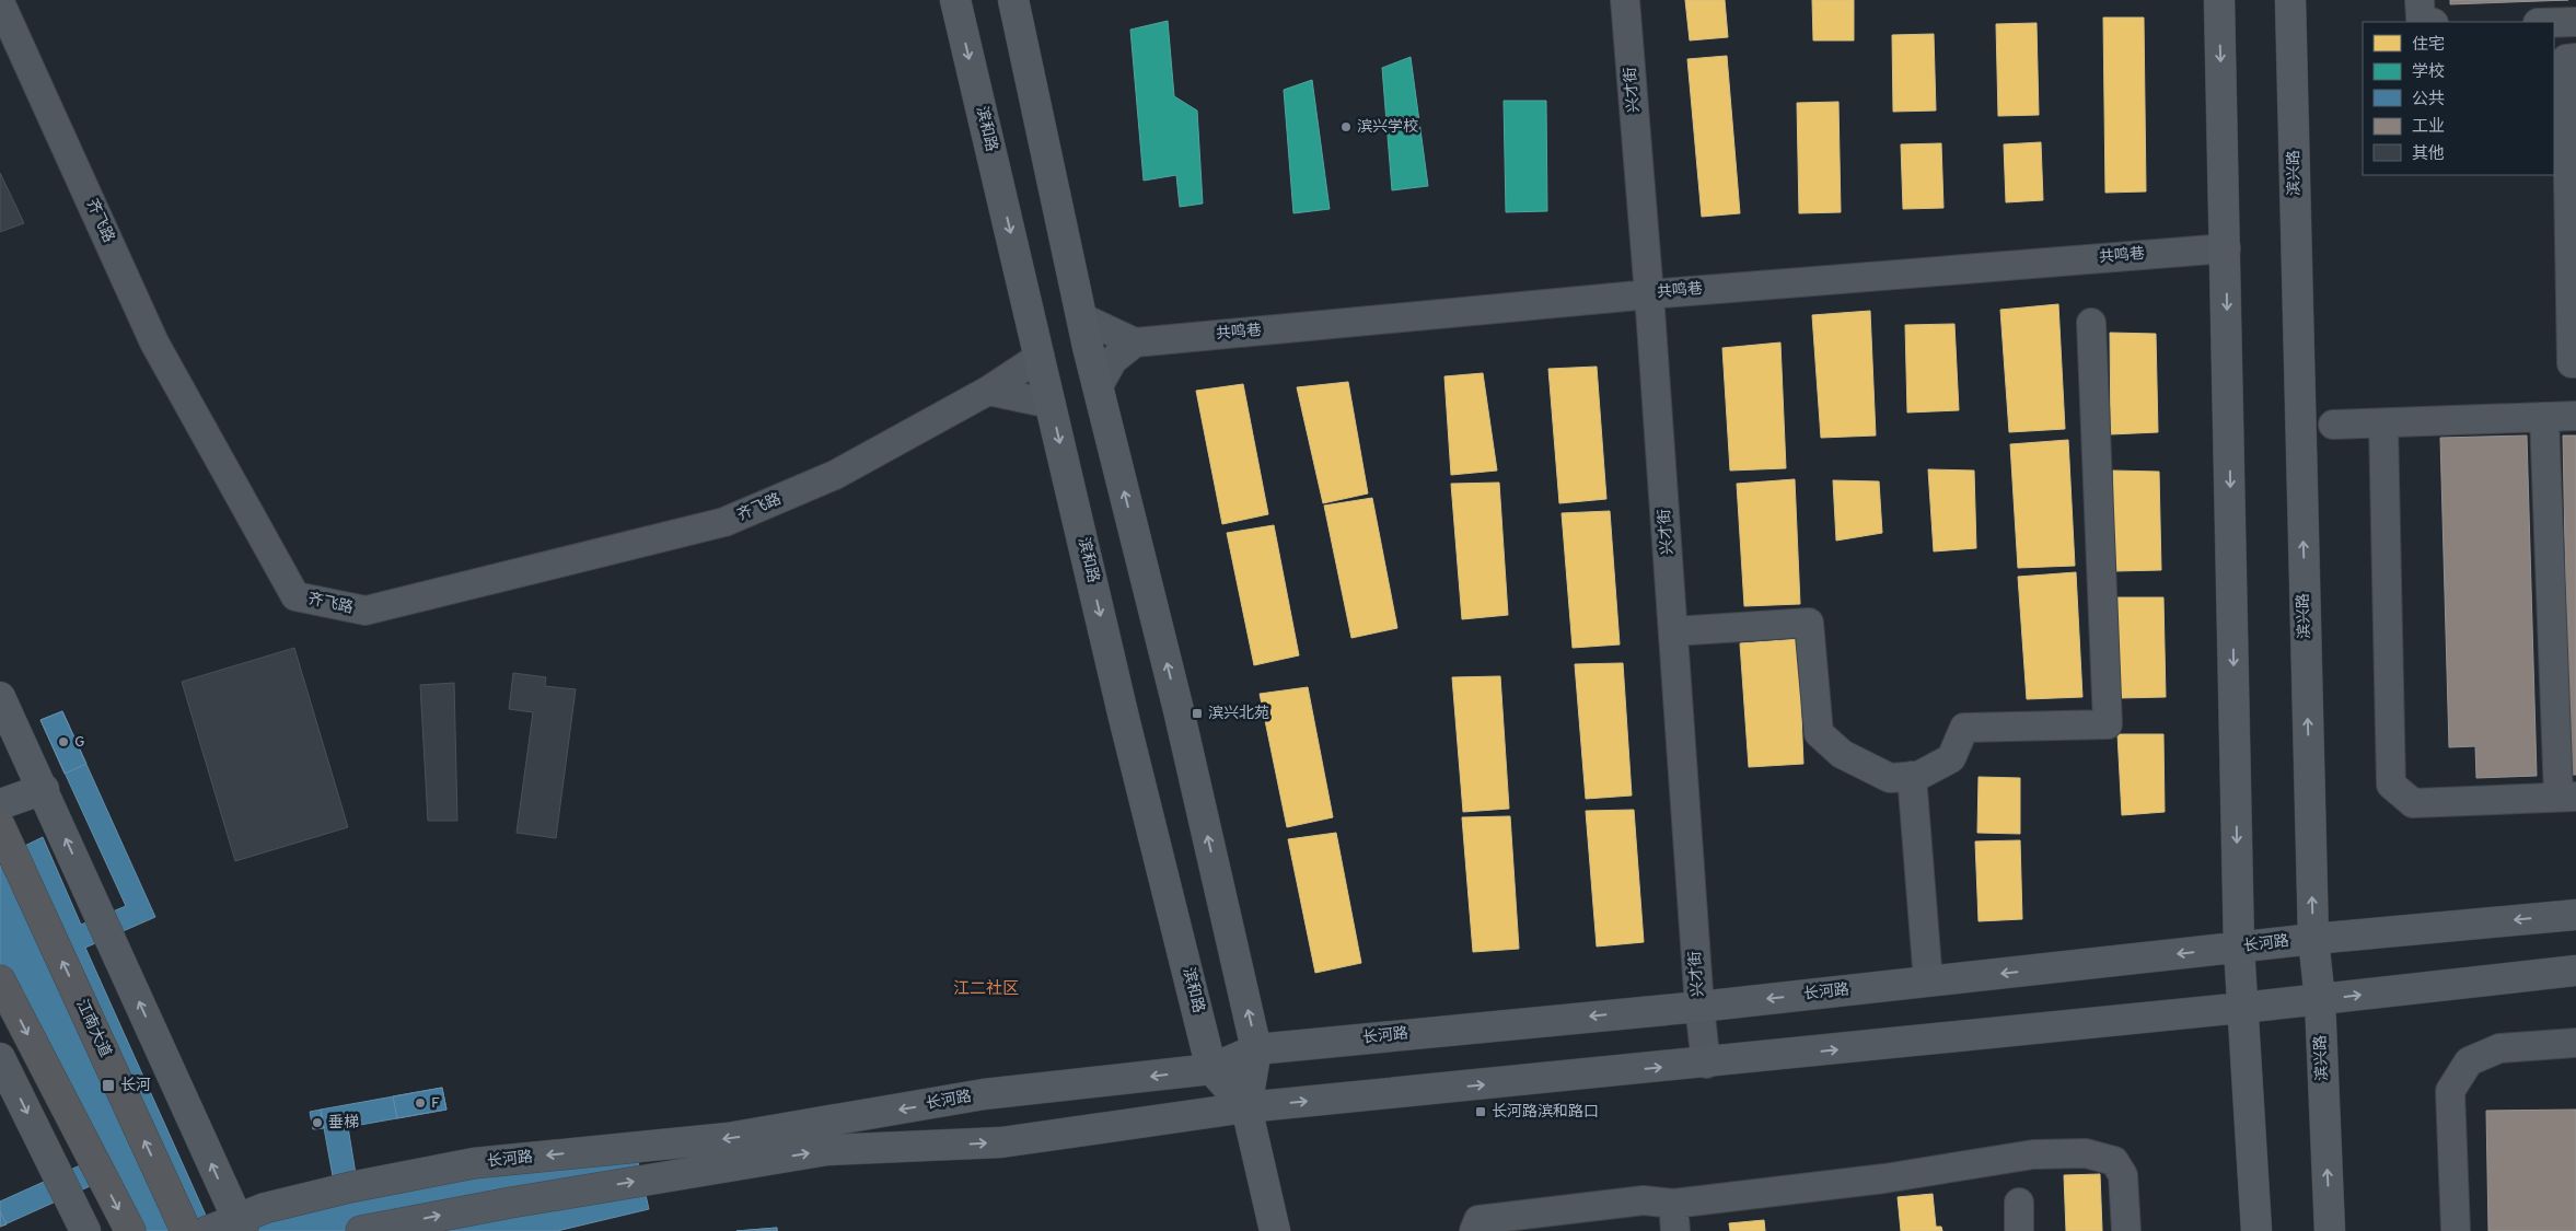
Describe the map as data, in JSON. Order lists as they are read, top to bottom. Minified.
{"streets":{"highway":["江南大道"],"main road":["滨和路","滨兴路","长河路"],"street":["兴才街","齐飞路","共鸣巷"]},"crossings":[["兴才街","共鸣巷"],["兴才街","长河路"],["滨和路","齐飞路"],["滨和路","长河路"],["滨兴路","长河路"]],"districts":["江二社区"],"places":{"other":["滨兴学校","G","F","垂梯"],"transit":["滨兴北苑","长河","长河路滨和路口"]},"legend":["住宅","学校","公共","工业","其他"]}
